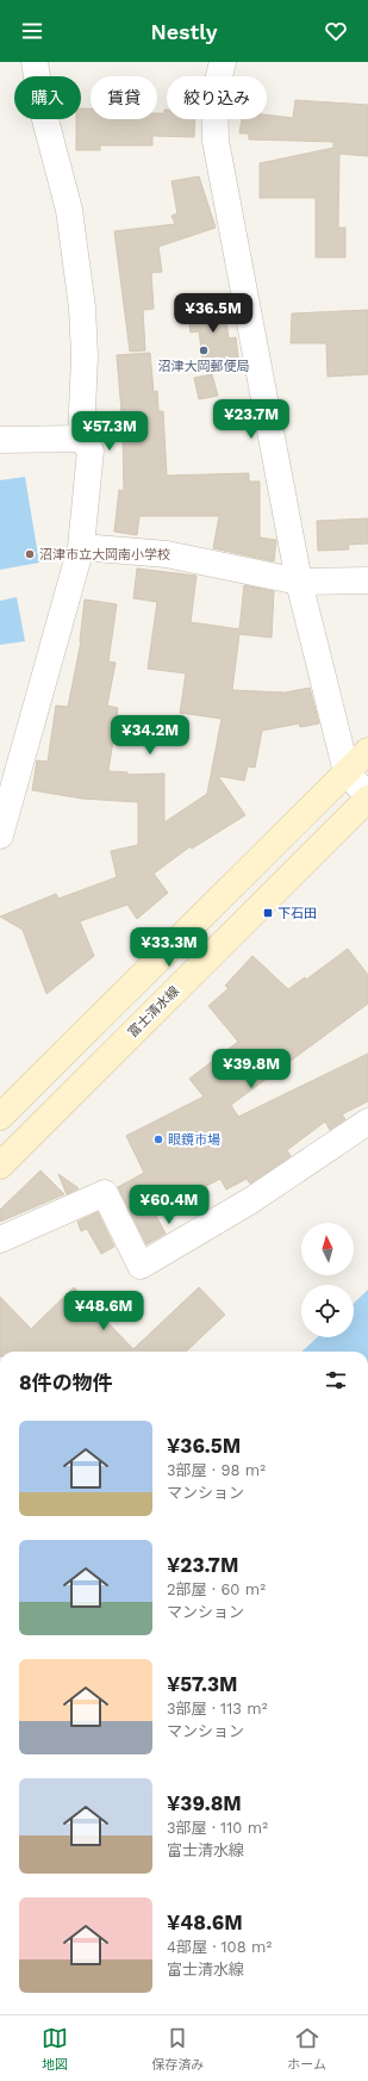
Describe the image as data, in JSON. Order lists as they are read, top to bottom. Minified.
{"streets":{"main road":["富士清水線"]},"places":{"other":["沼津大岡郵便局","沼津市立大岡南小学校","眼鏡市場"],"transit":["下石田"]},"north":"top","page":{"header":"Nestly","chip":["購入","賃貸","絞り込み"],"price":["¥36.5M","¥23.7M","¥57.3M","¥34.2M","¥33.3M","¥39.8M","¥60.4M","¥48.6M"],"heading":"8件の物件","list":[{"name":"¥36.5M","note":"3部屋 · 98 m² · マンション"},{"name":"¥23.7M","note":"2部屋 · 60 m² · マンション"},{"name":"¥57.3M","note":"3部屋 · 113 m² · マンション"},{"name":"¥39.8M","note":"3部屋 · 110 m² · 富士清水線"},{"name":"¥48.6M","note":"4部屋 · 108 m² · 富士清水線"}],"tabs":["地図","保存済み","ホーム"]}}
